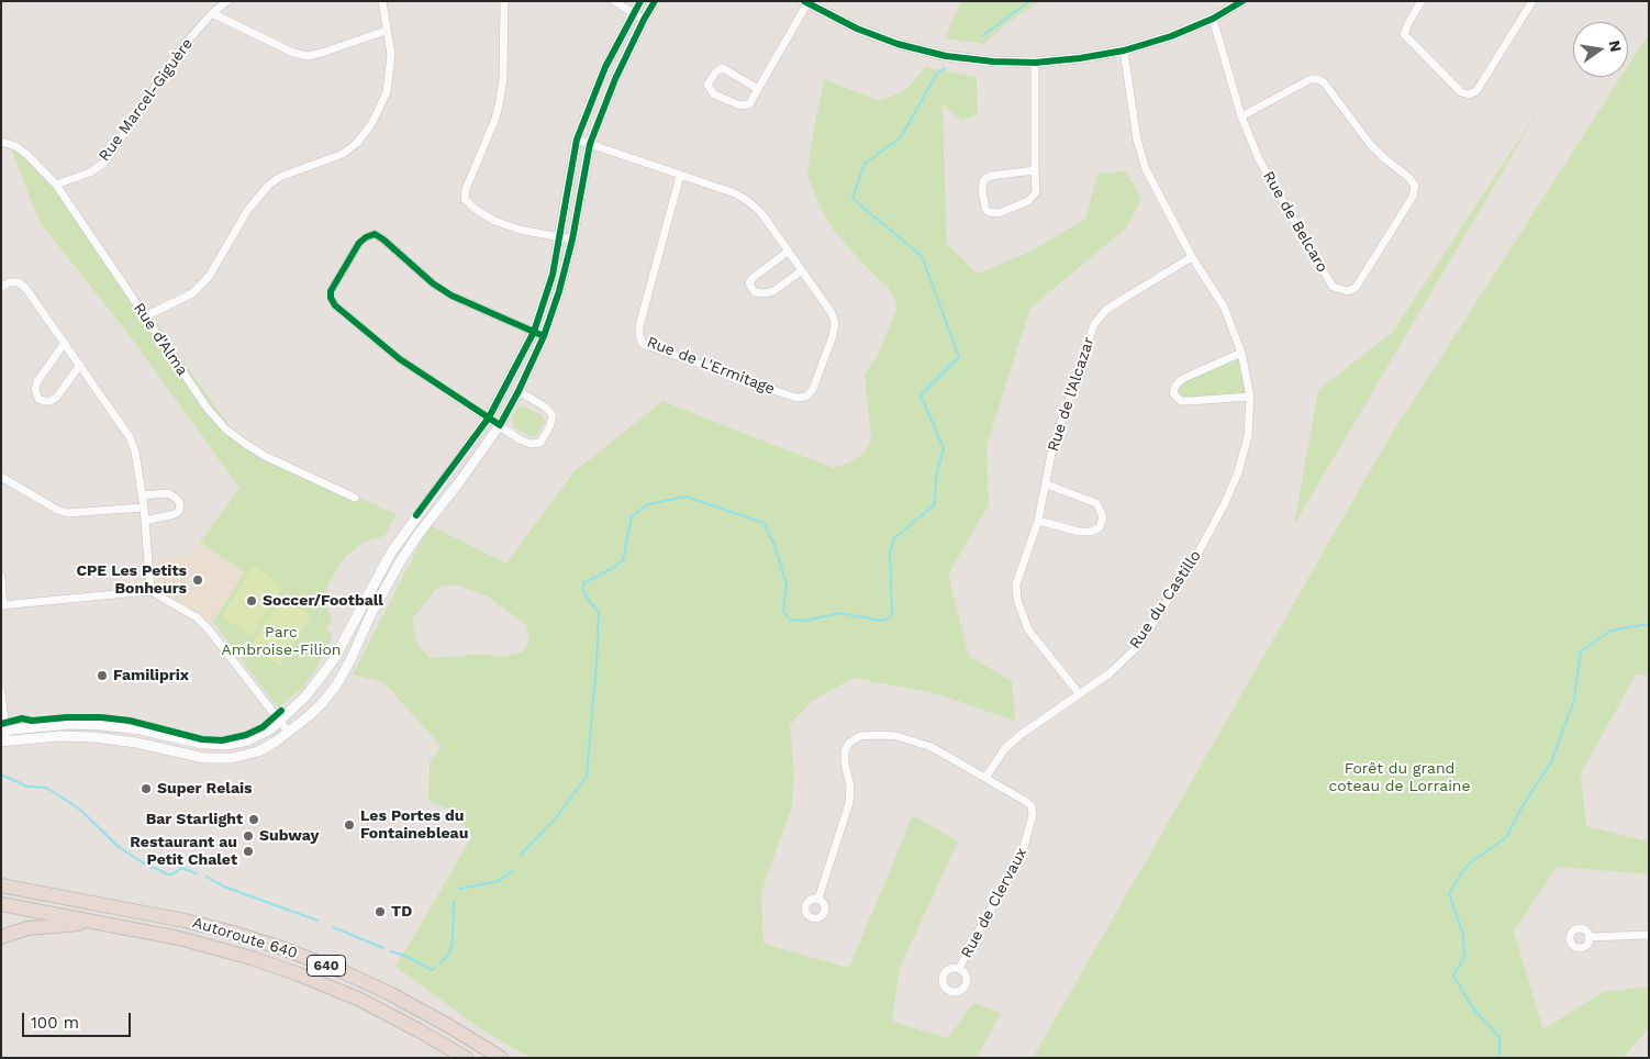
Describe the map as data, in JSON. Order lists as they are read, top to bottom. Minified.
{"streets":{"highway":["Autoroute 640","640"],"street":["Rue Marcel-Giguère","Rue de Belcaro","Rue d'Alma","Rue de L'Ermitage","Rue de l'Alcazar","Rue du Castillo","Rue de Clervaux"]},"crossings":[["Rue Marcel-Giguère","Rue d'Alma"],["Rue de l'Alcazar","Rue du Castillo"],["Rue du Castillo","Rue de Clervaux"]],"parks":["Parc Ambroise-Filion","Forêt du grand coteau de Lorraine"],"places":["CPE Les Petits Bonheurs","Soccer/Football","Familiprix","Super Relais","Bar Starlight","Les Portes du Fontainebleau","Subway","Restaurant au Petit Chalet","TD"],"scale_bar":"100 m","north":"right"}
